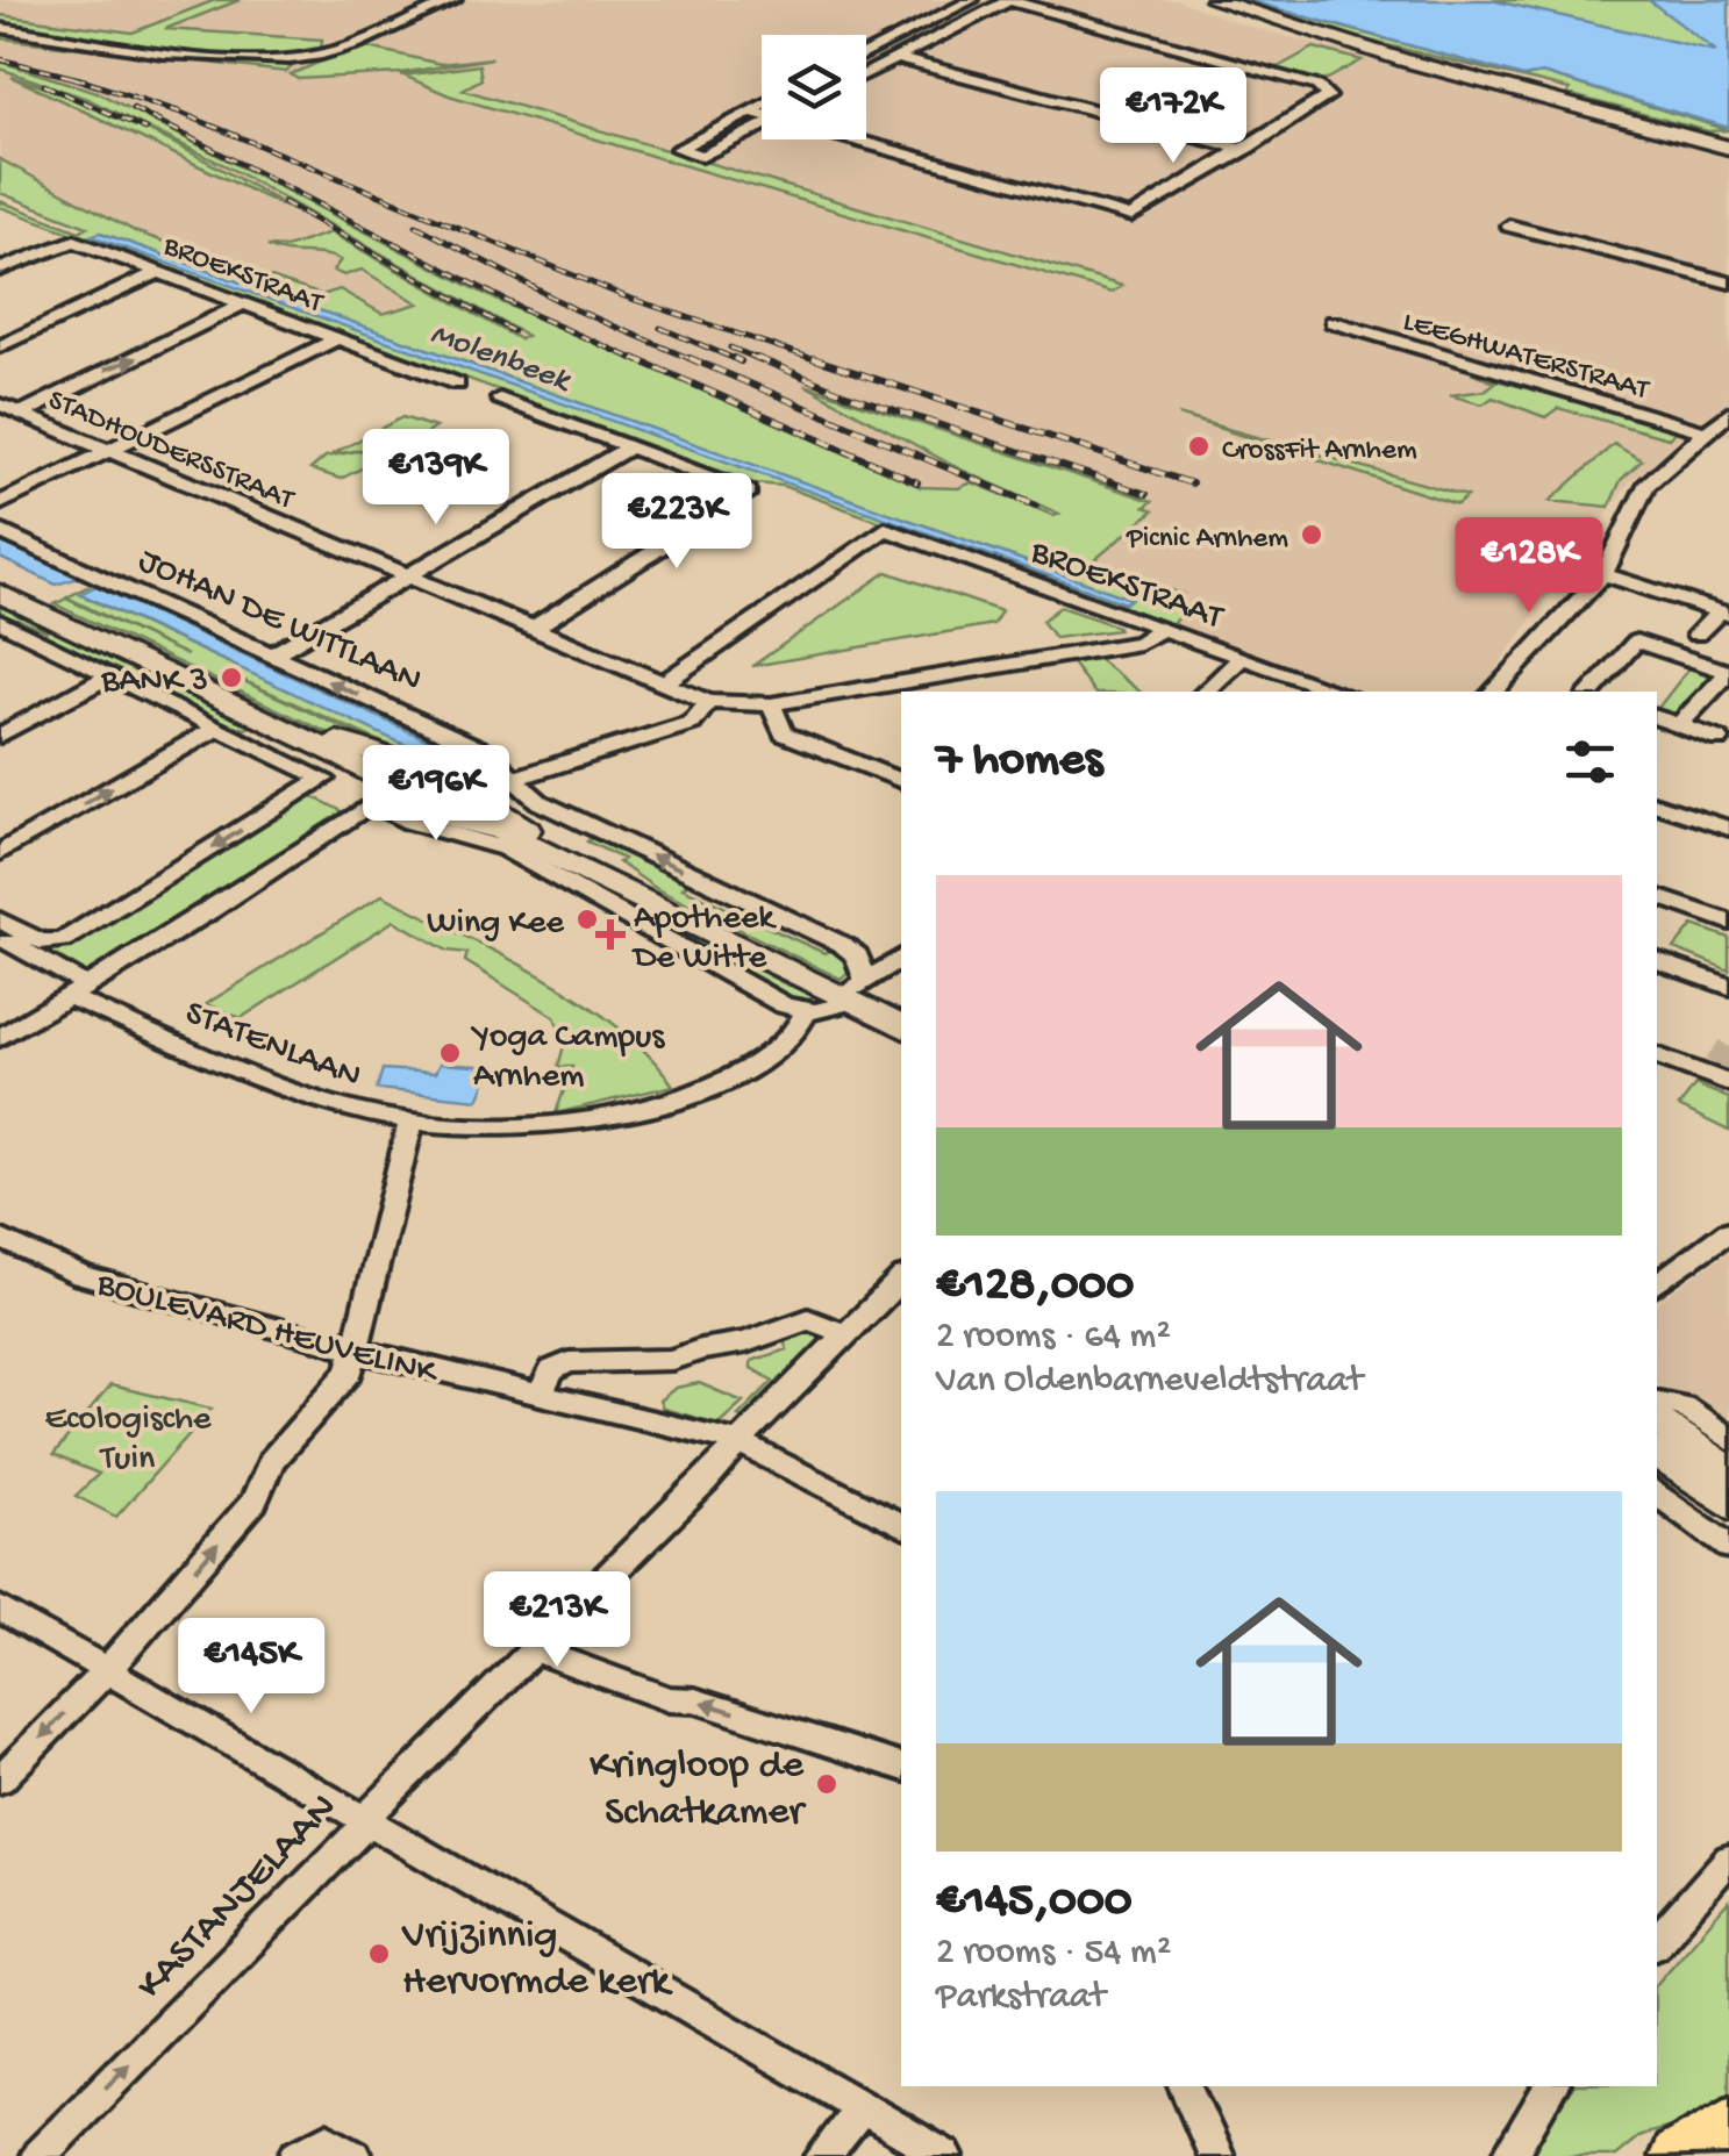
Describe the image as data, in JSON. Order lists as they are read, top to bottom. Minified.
{"streets":{"main road":["JOHAN DE WITTLAAN"],"street":["BROEKSTRAAT","LEEGHWATERSTRAAT","STADHOUDERSSTRAAT","STATENLAAN","BOULEVARD HEUVELINK","KASTANJELAAN"]},"crossings":[["BROEKSTRAAT","STADHOUDERSSTRAAT"],["JOHAN DE WITTLAAN","STATENLAAN"],["BOULEVARD HEUVELINK","KASTANJELAAN"]],"one_way":["KASTANJELAAN"],"water":["Molenbeek"],"parks":["Ecologische Tuin"],"places":{"other":["CrossFit Arnhem","Picnic Arnhem","BANK 3","Wing Kee","Yoga Campus Arnhem","Kringloop de Schatkamer","Vrijzinnig Hervormde kerk"],"health":["Apotheek De Witte"]},"page":{"price":["€172K","€139K","€223K","€128K","€196K","€213K","€145K"],"heading":"7 homes","list":[{"name":"€128,000","note":"2 rooms · 64 m² · Van Oldenbarneveldtstraat"},{"name":"€145,000","note":"2 rooms · 54 m² · Parkstraat"}]}}
